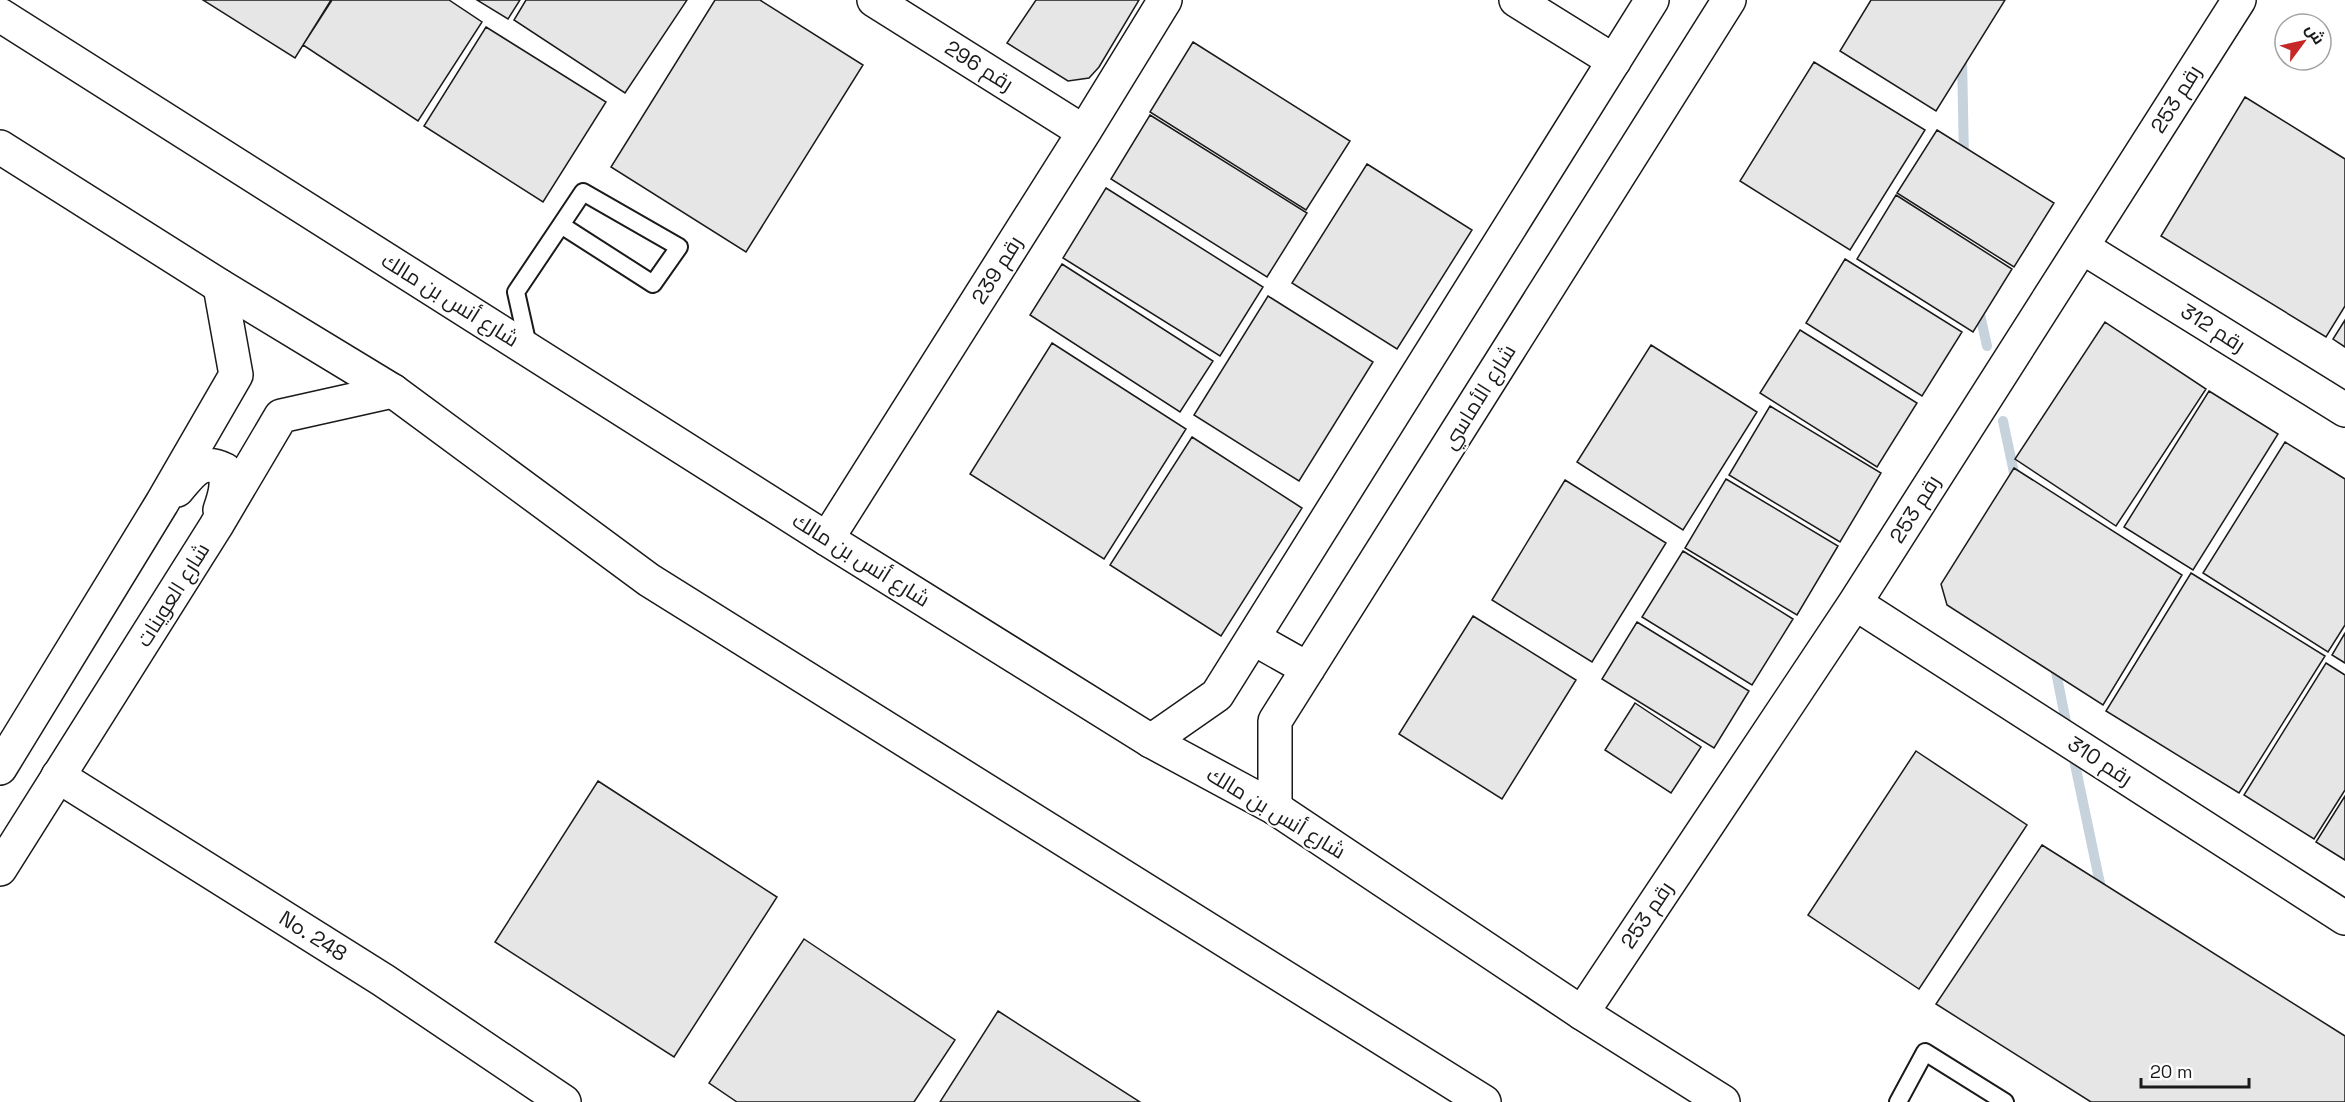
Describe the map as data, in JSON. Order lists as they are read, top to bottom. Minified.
{"streets":{"street":["رقم 296","رقم 253","رقم 239","شارع أنس بن مالك","رقم 312","شارع الأماسي","شارع العوينات","رقم 310","No. 248"]},"crossings":[["رقم 296","رقم 239"],["رقم 253","شارع أنس بن مالك"],["رقم 253","رقم 312"],["رقم 253","رقم 310"],["رقم 239","شارع أنس بن مالك"],["شارع أنس بن مالك","شارع الأماسي"],["شارع العوينات","No. 248"]],"scale_bar":"20 m","north":"top right"}
